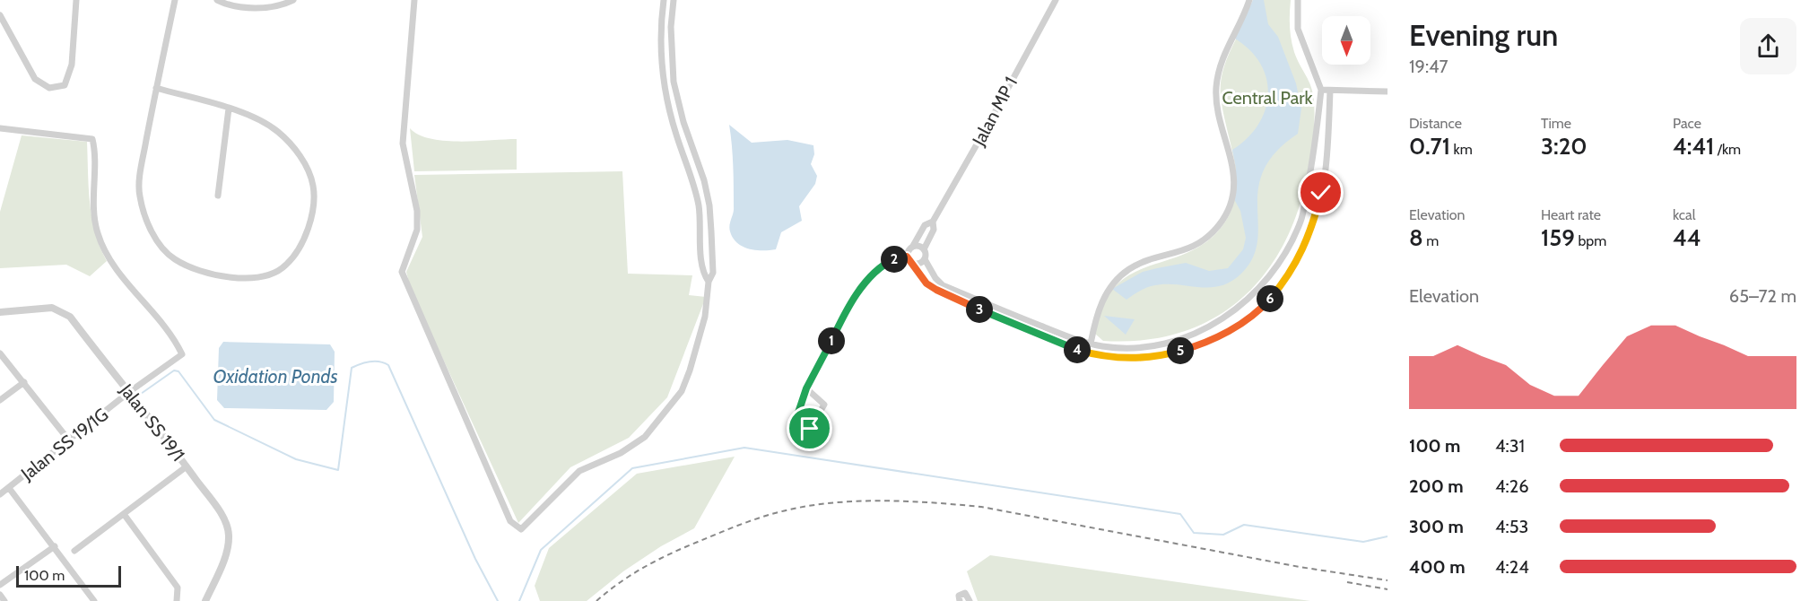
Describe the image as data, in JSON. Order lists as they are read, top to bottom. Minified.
{"streets":{"street":["Jalan MP 1","Jalan SS 19/1","Jalan SS 19/1G"]},"crossings":[["Jalan SS 19/1","Jalan SS 19/1G"]],"water":["Oxidation Ponds"],"parks":["Central Park"],"scale_bar":"100 m","north":"bottom","page":{"heading":["Evening run","19:47"],"stats":[["Distance","0.71 km"],["Time","3:20"],["Pace","4:41 /km"],["Elevation","8 m"],["Heart rate","159 bpm"],["kcal","44"]],"pins":["2","6","3","1","4","5"],"chart":["Elevation","65–72 m"],"list":[{"name":"100 m","note":"4:31"},{"name":"200 m","note":"4:26"},{"name":"300 m","note":"4:53"},{"name":"400 m","note":"4:24"}],"scale":"100 m"}}
